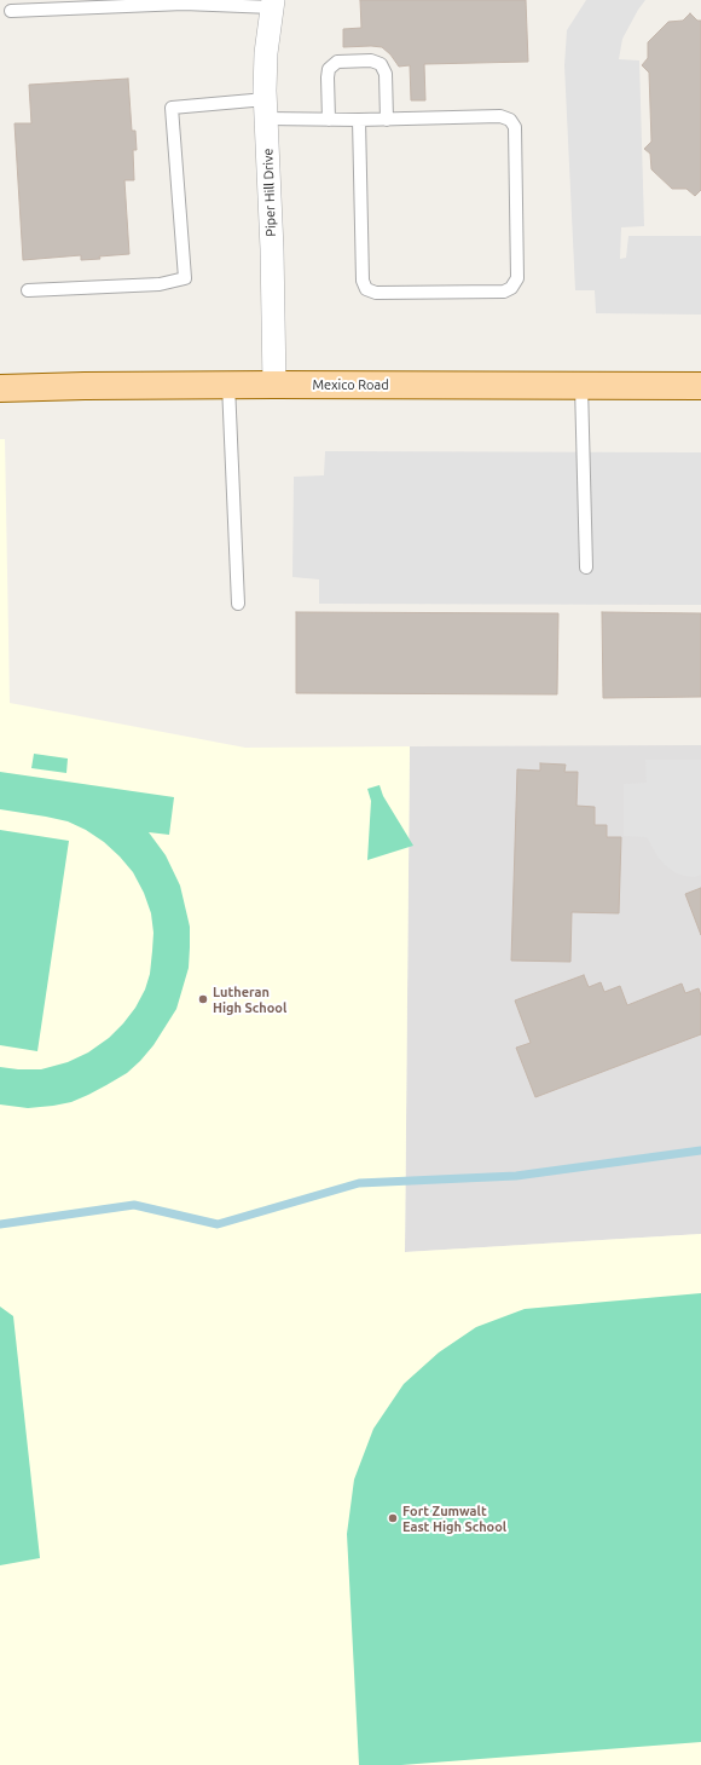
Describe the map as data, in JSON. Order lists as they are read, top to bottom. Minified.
{"streets":{"main road":["Mexico Road"],"street":["Piper Hill Drive"]},"crossings":[["Piper Hill Drive","Mexico Road"]],"places":["Lutheran High School","Fort Zumwalt East High School"]}
